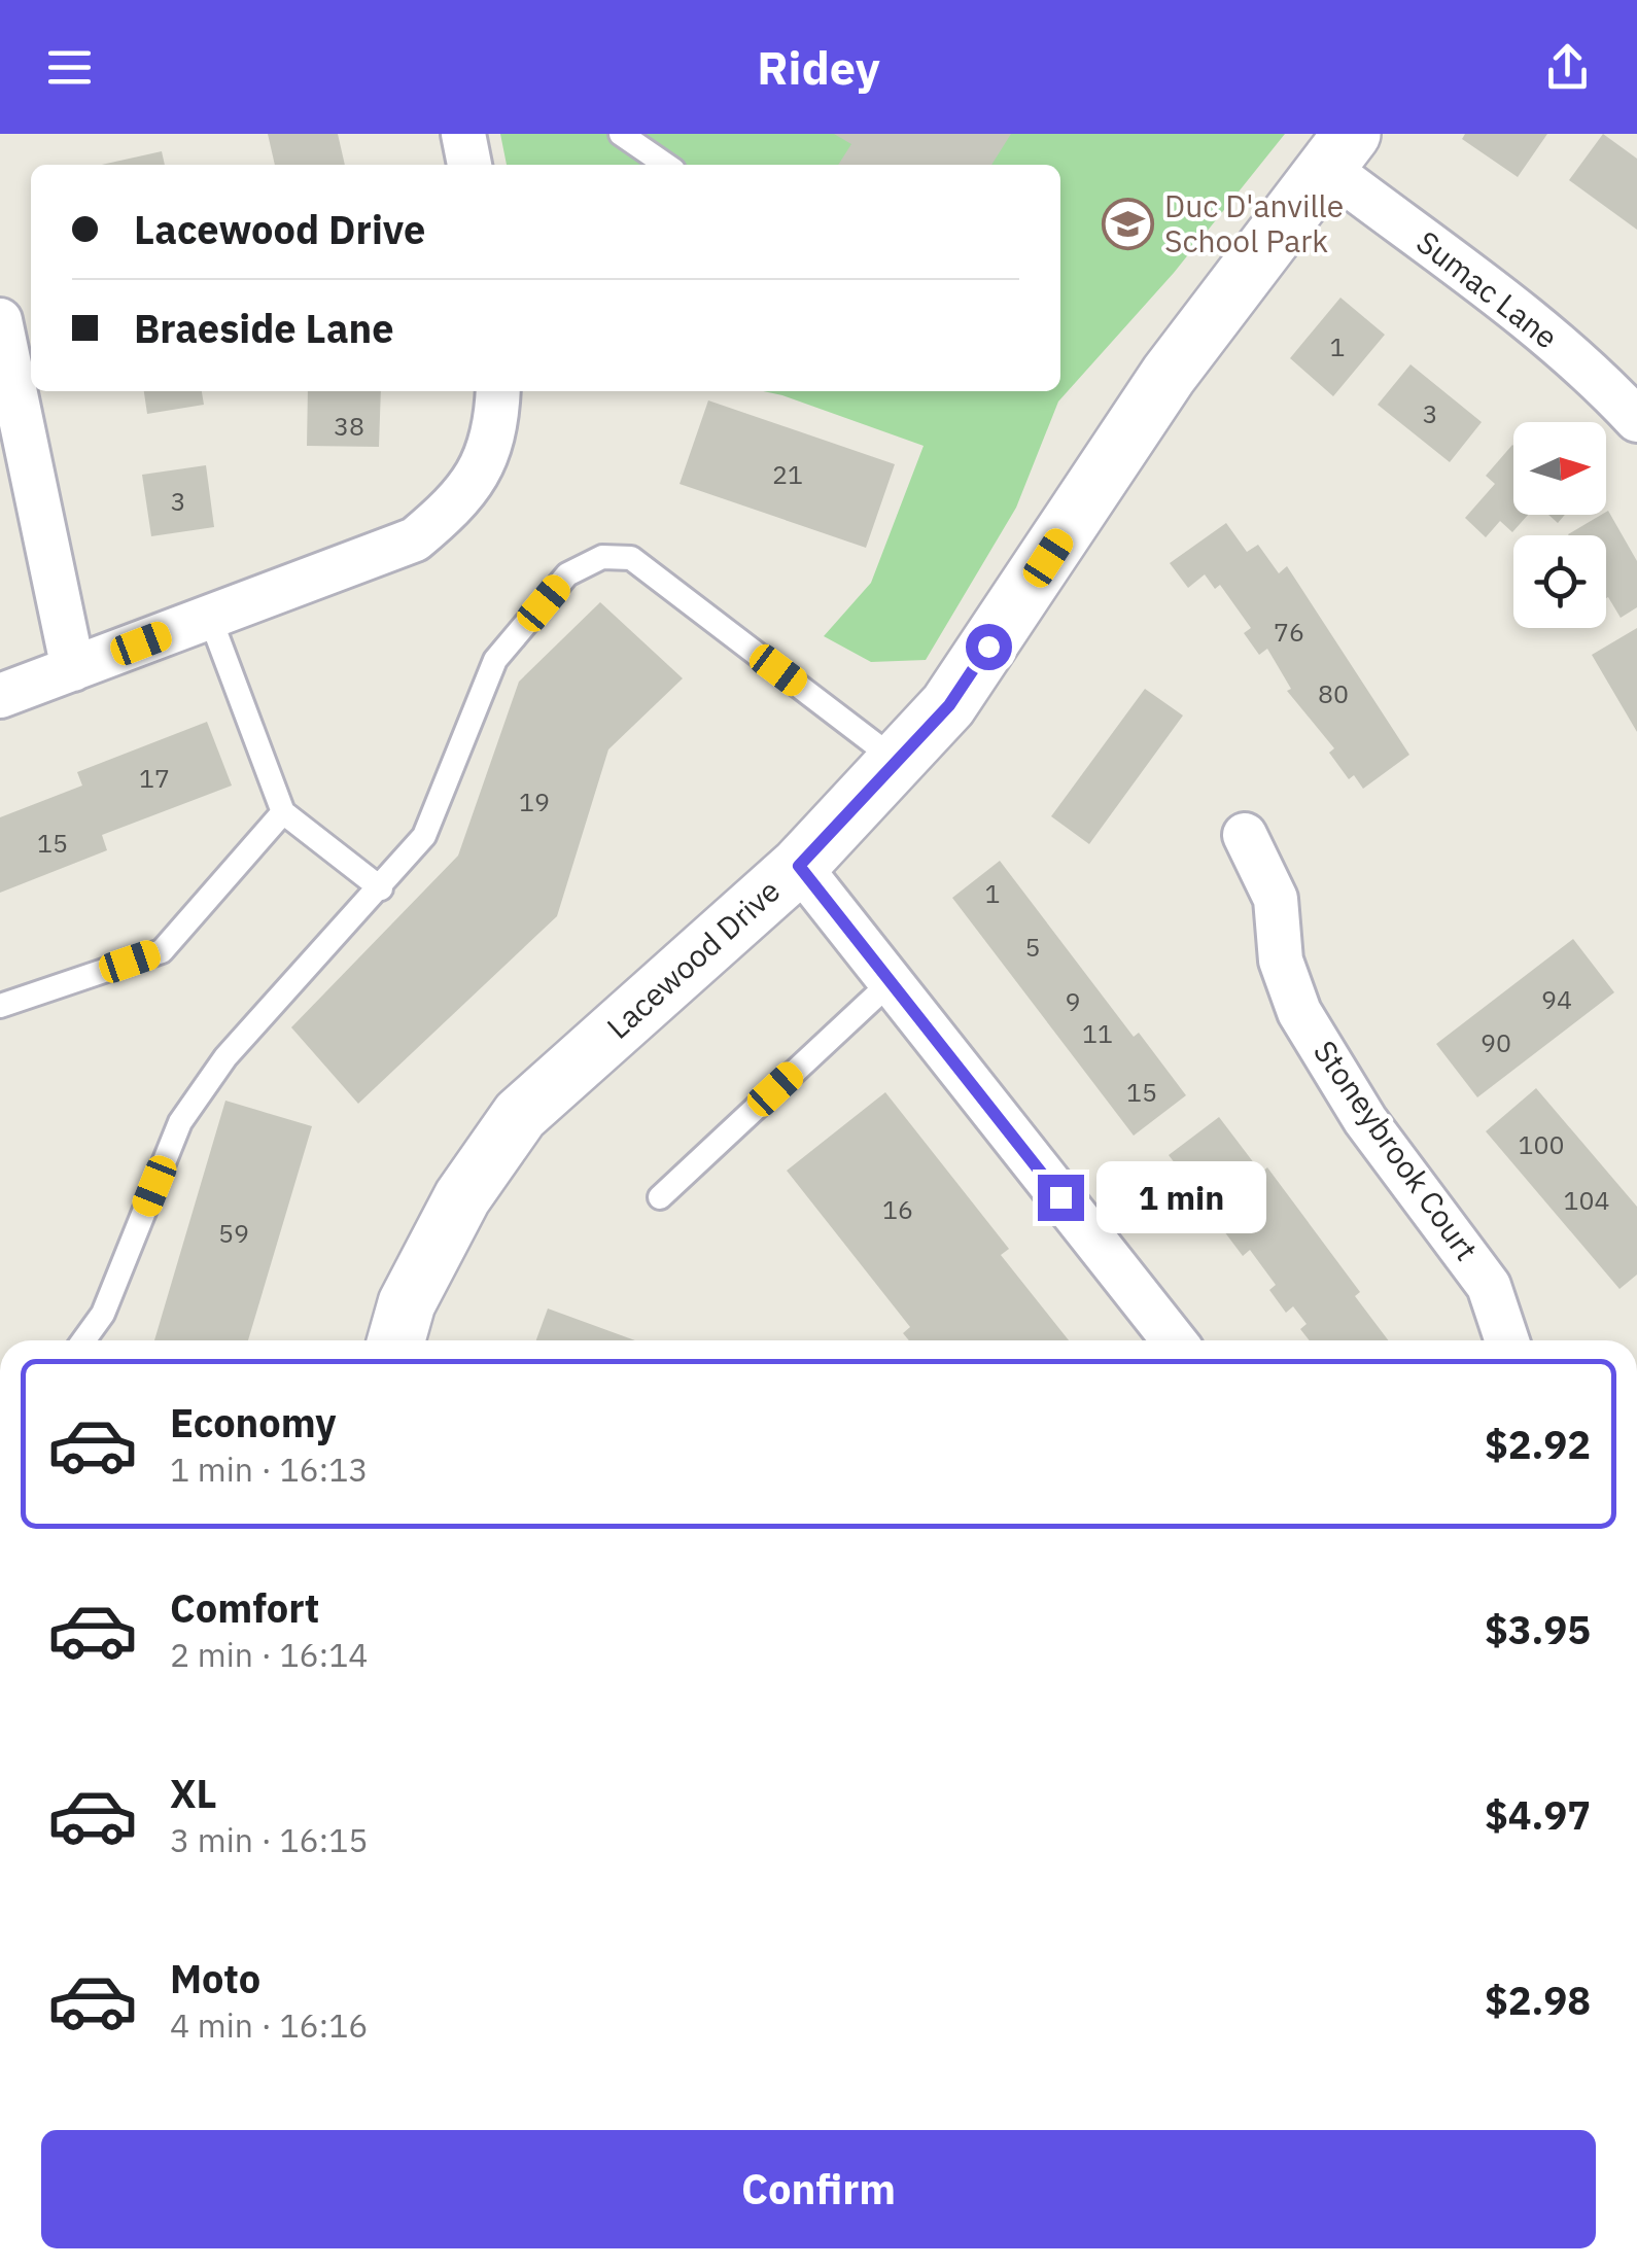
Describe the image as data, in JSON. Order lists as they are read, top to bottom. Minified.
{"streets":{"main road":["Lacewood Drive"],"street":["Sumac Lane","Stoneybrook Court"]},"crossings":[["Sumac Lane","Lacewood Drive"]],"places":{"school or university":["Duc D'anville School Park"]},"house_numbers":["1","3","38","21","3","76","80","17","19","15","1","5","94","9","11","90","15","100","104","16","59"],"north":"right","page":{"header":"Ridey","banner":["Lacewood Drive","Braeside Lane"],"bubble":"1 min","list":[{"name":"Economy","note":"1 min · 16:13","value":"$2.92"},{"name":"Comfort","note":"2 min · 16:14","value":"$3.95"},{"name":"XL","note":"3 min · 16:15","value":"$4.97"},{"name":"Moto","note":"4 min · 16:16","value":"$2.98"}],"buttons":"Confirm"}}
